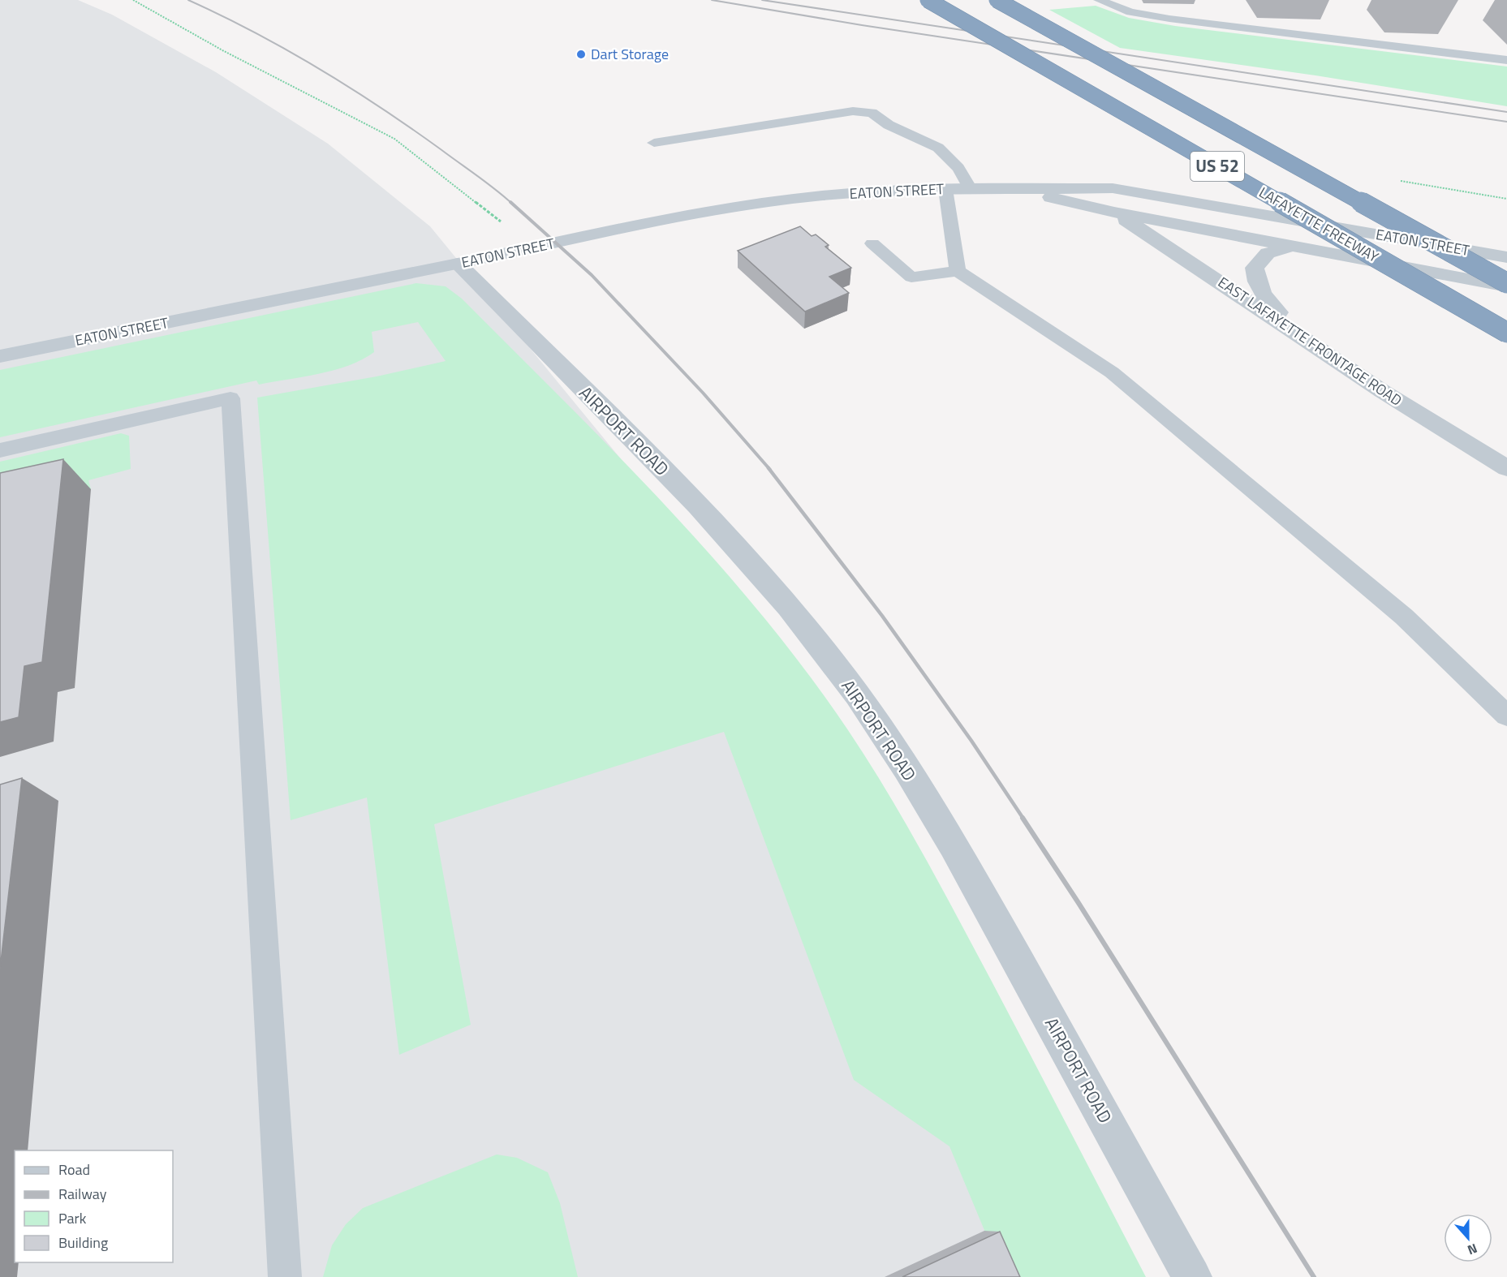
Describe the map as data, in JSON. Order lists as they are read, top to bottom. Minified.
{"streets":{"highway":["US 52","LAFAYETTE FREEWAY"],"street":["EATON STREET","EAST LAFAYETTE FRONTAGE ROAD","AIRPORT ROAD"]},"crossings":[["US 52","EATON STREET"],["EATON STREET","EAST LAFAYETTE FRONTAGE ROAD"],["EATON STREET","AIRPORT ROAD"]],"places":["Dart Storage"],"legend":["Road","Railway","Park","Building"],"north":"bottom"}
